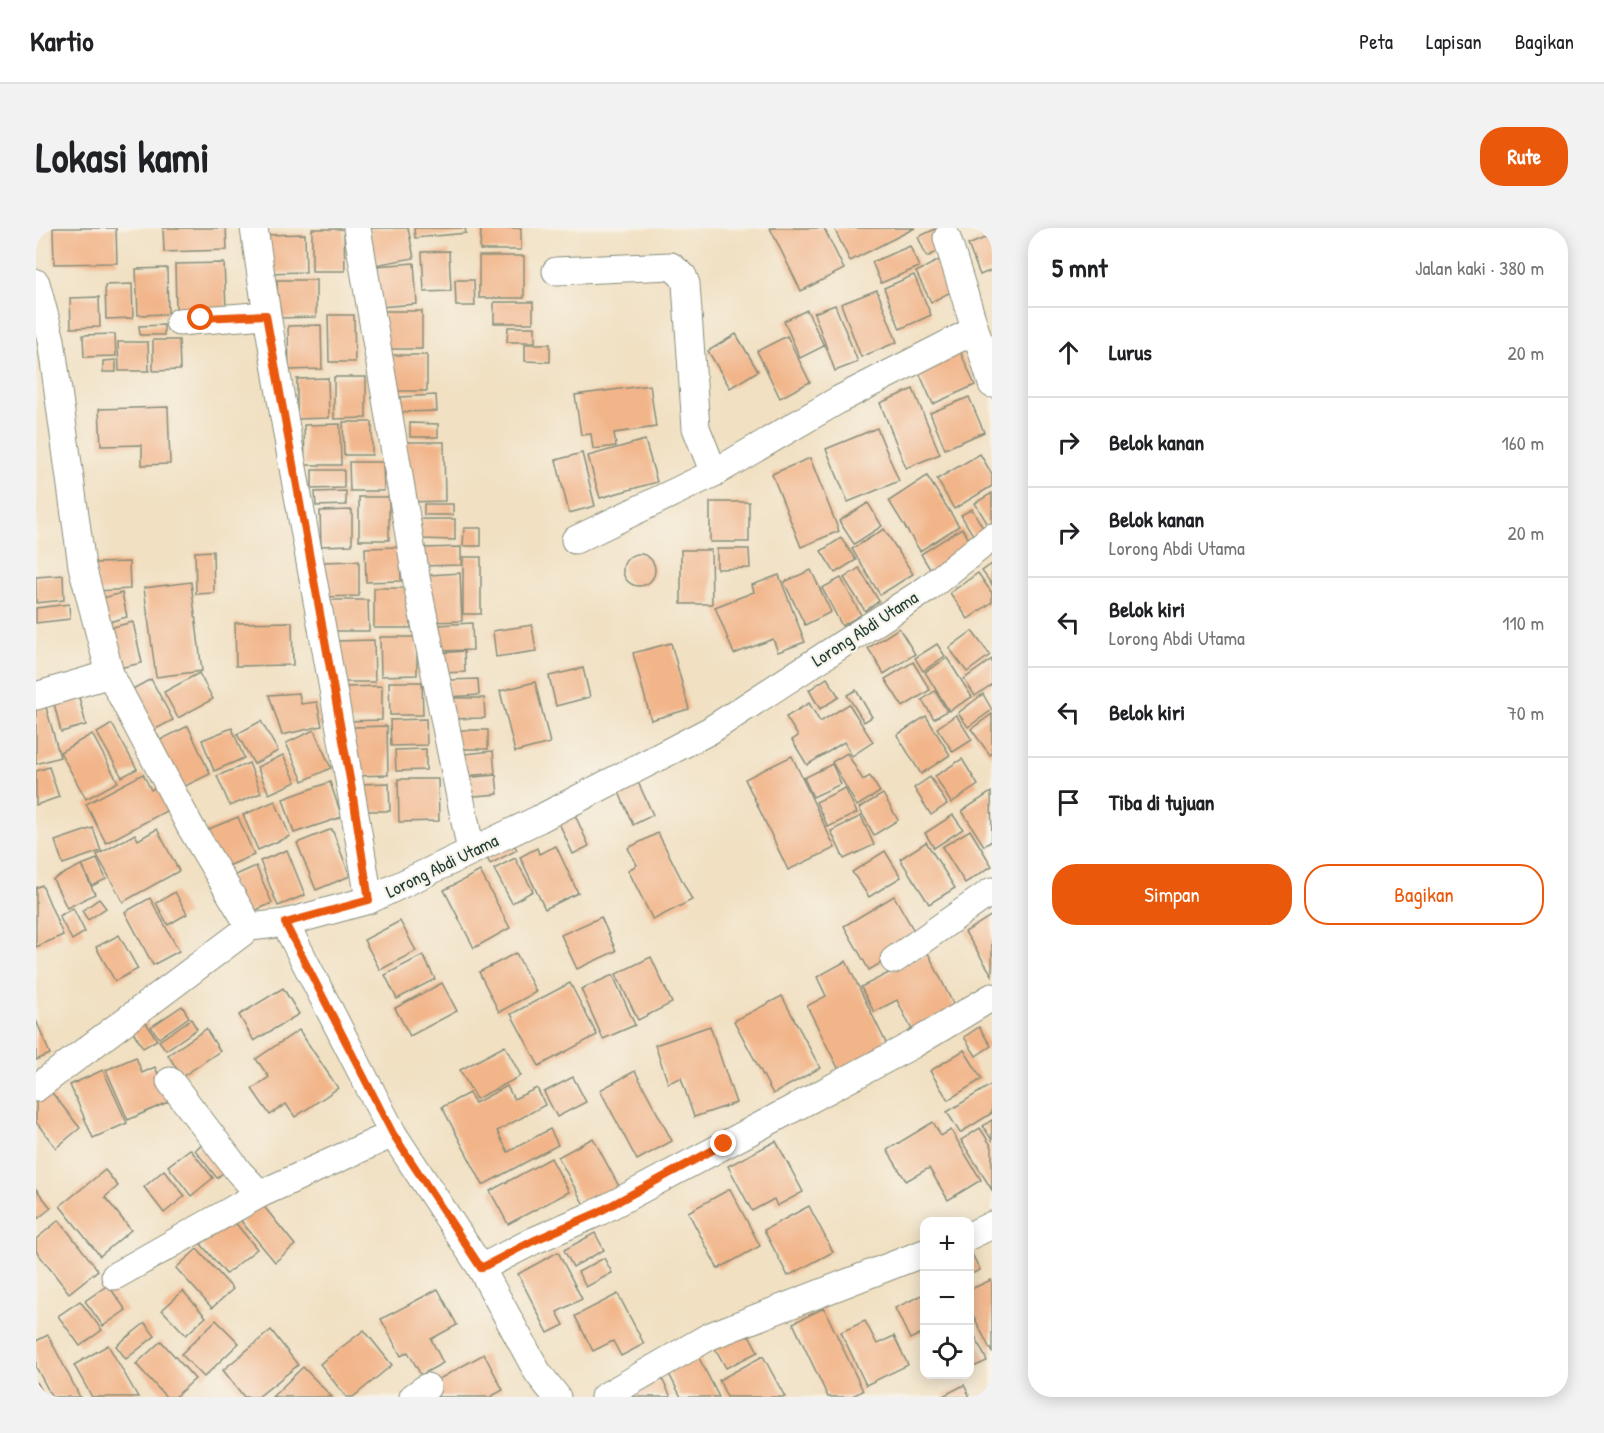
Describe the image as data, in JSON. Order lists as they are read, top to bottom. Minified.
{"streets":{"street":["Lorong Abdi Utama"]},"page":{"header":"Kartio","nav":["Peta","Lapisan","Bagikan"],"buttons":["Rute",["Simpan","Bagikan"]],"title":"Lokasi kami","heading":["5 mnt","Jalan kaki · 380 m"],"list":[["Lurus","20 m"],["Belok kanan","160 m"],["Belok kanan","Lorong Abdi Utama","20 m"],["Belok kiri","Lorong Abdi Utama","110 m"],["Belok kiri","70 m"],"Tiba di tujuan"],"map_buttons":["+","−"]}}
